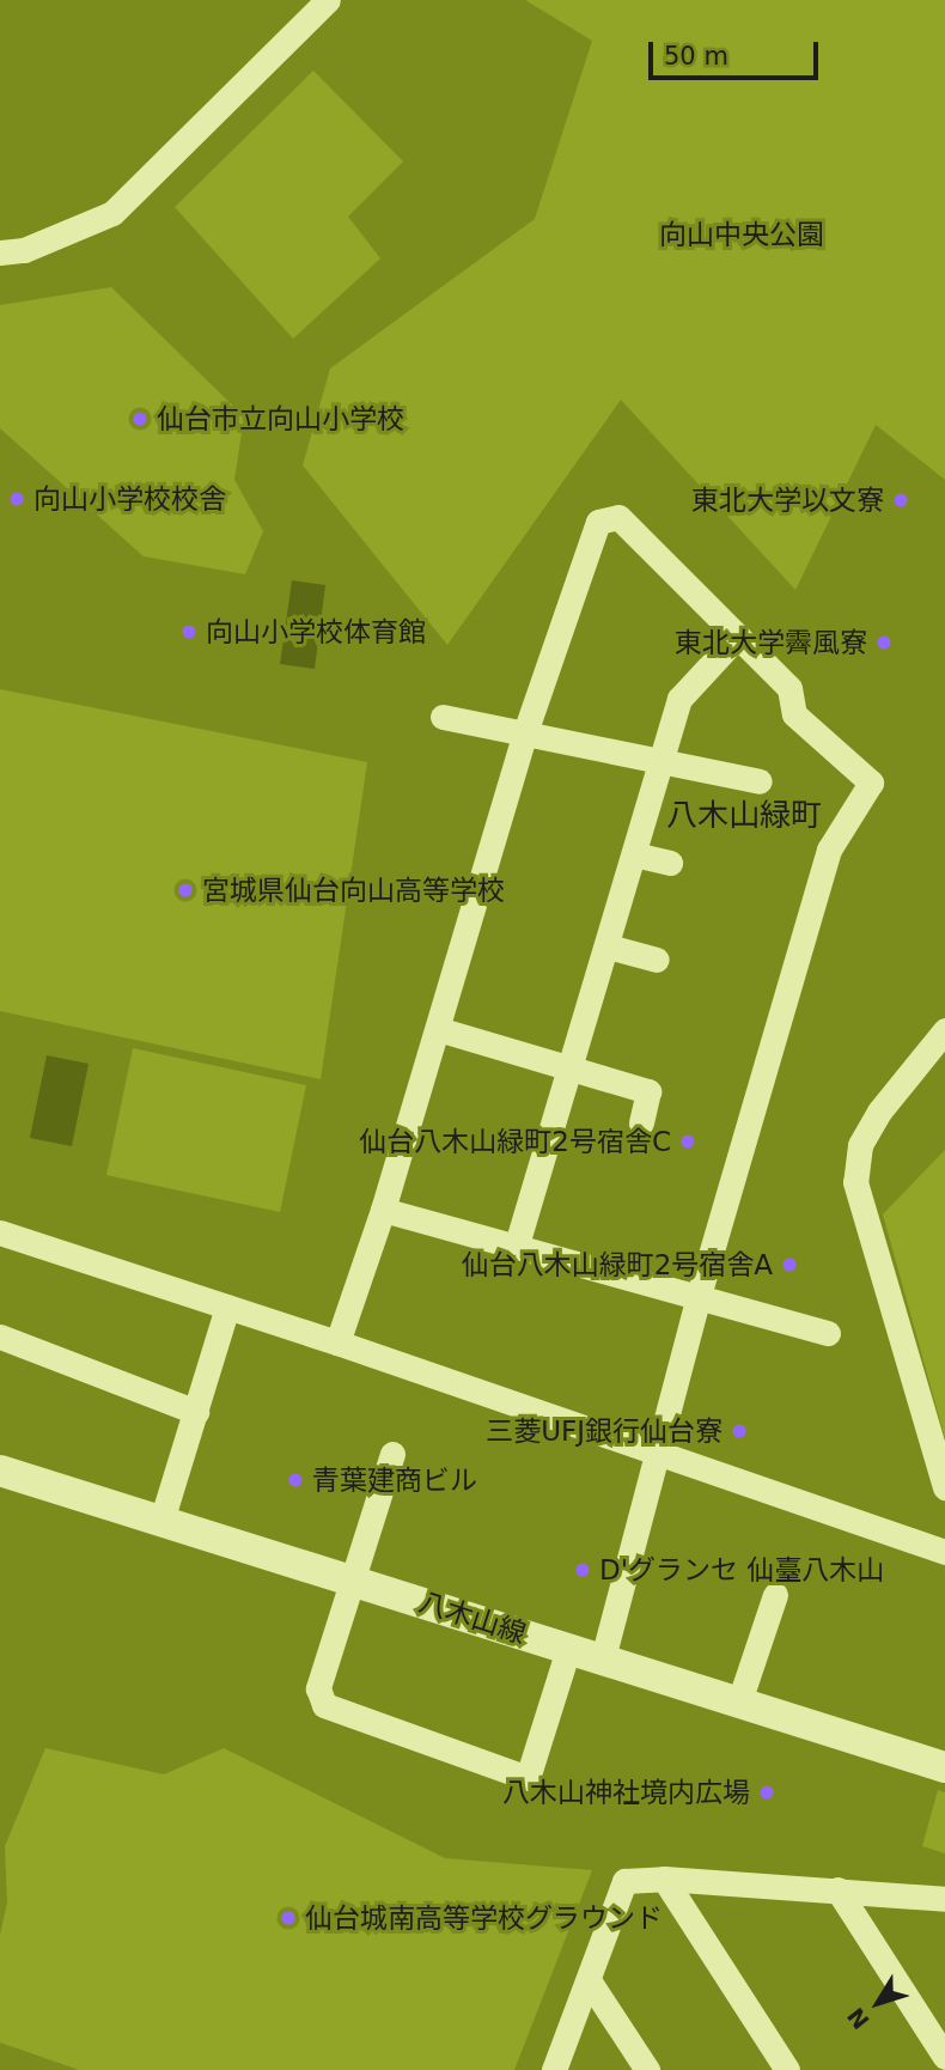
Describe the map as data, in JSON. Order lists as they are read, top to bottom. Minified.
{"streets":{"street":["八木山線"]},"districts":["八木山緑町"],"parks":["向山中央公園"],"places":["仙台市立向山小学校","向山小学校校舎","東北大学以文寮","向山小学校体育館","東北大学霽風寮","宮城県仙台向山高等学校","仙台八木山緑町2号宿舎C","仙台八木山緑町2号宿舎A","三菱UFJ銀行仙台寮","青葉建商ビル","D'グランセ 仙臺八木山","八木山神社境内広場","仙台城南高等学校グラウンド"],"scale_bar":"50 m","north":"bottom left"}
